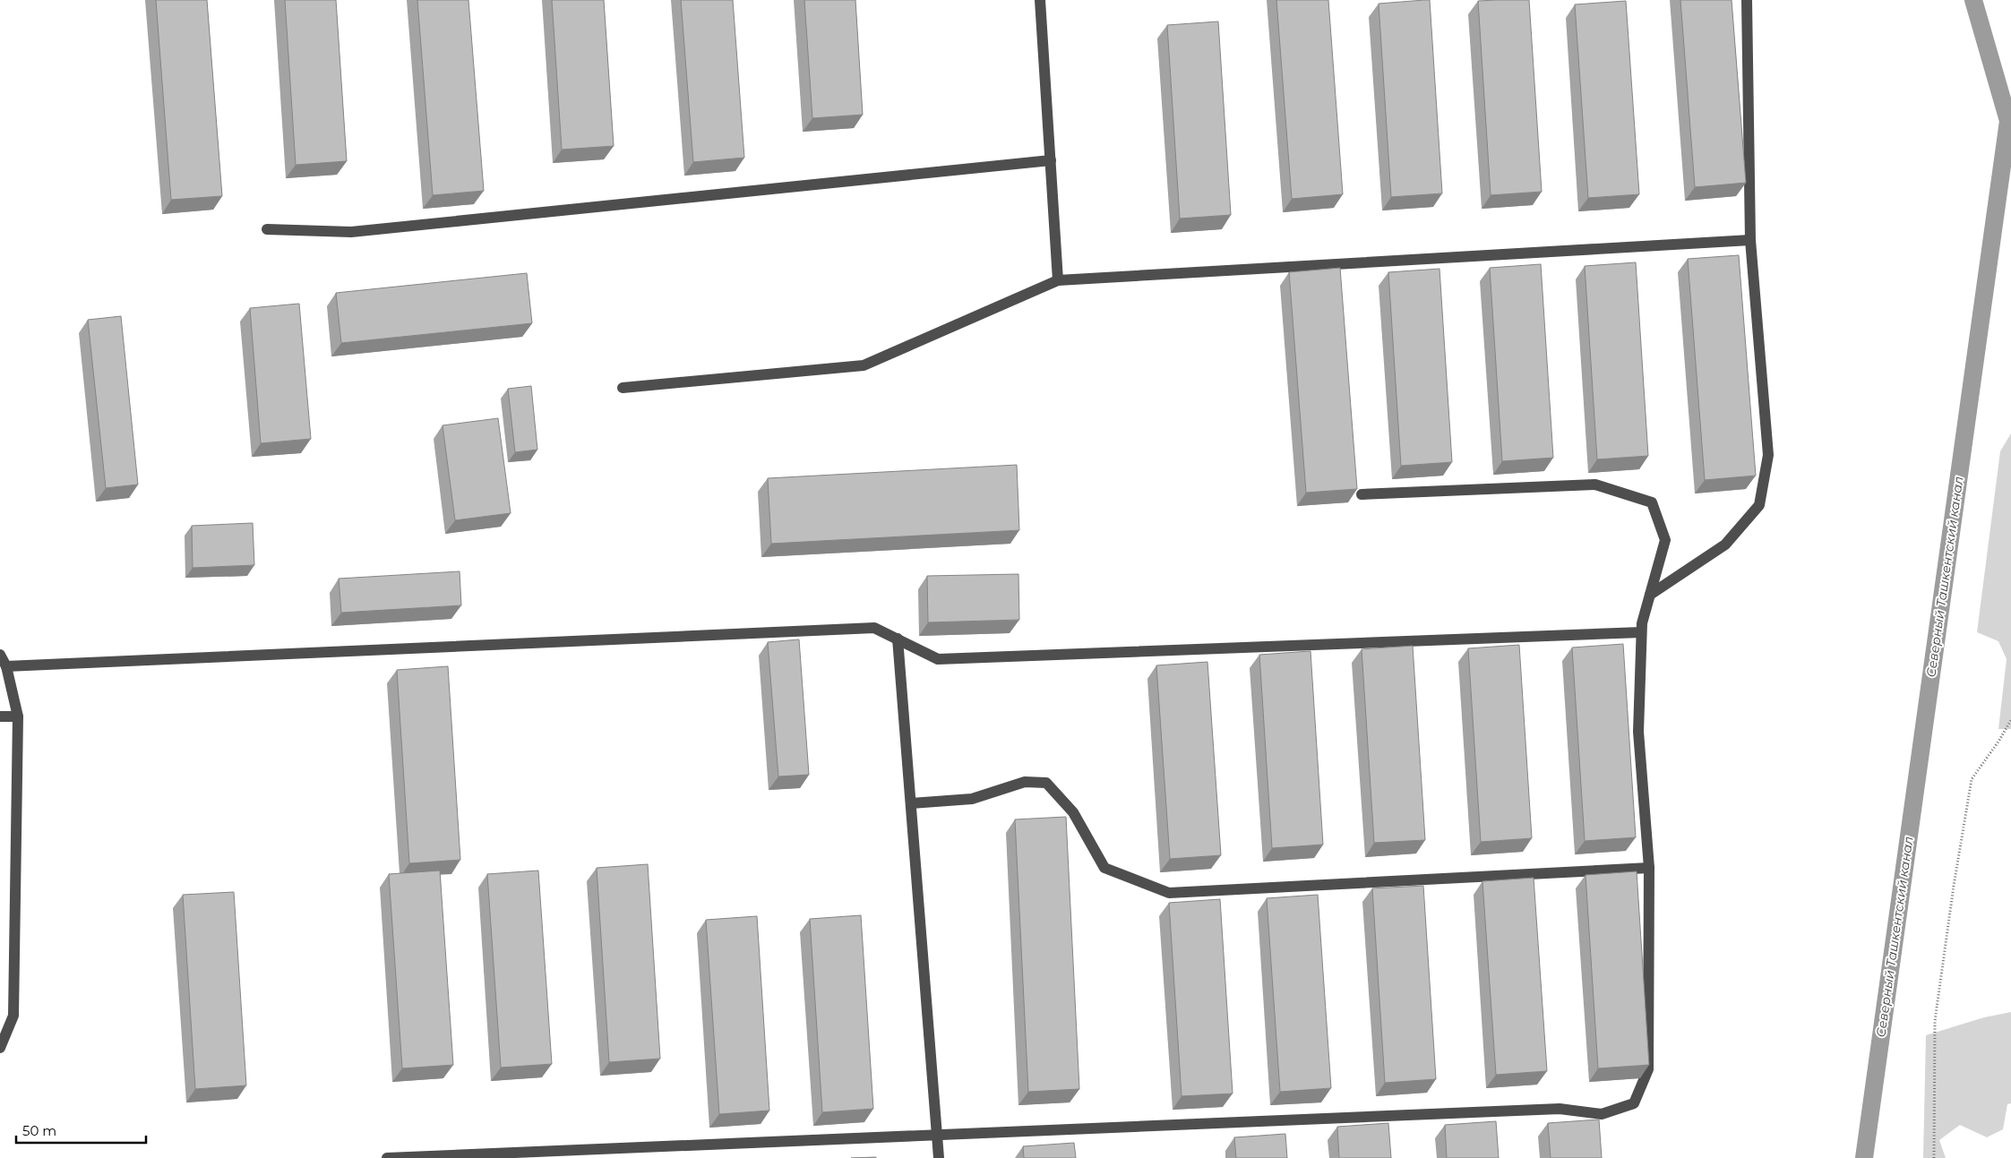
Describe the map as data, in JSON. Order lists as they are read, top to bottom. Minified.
{"water":["Северный Ташкентский канал"],"scale_bar":"50 m"}
